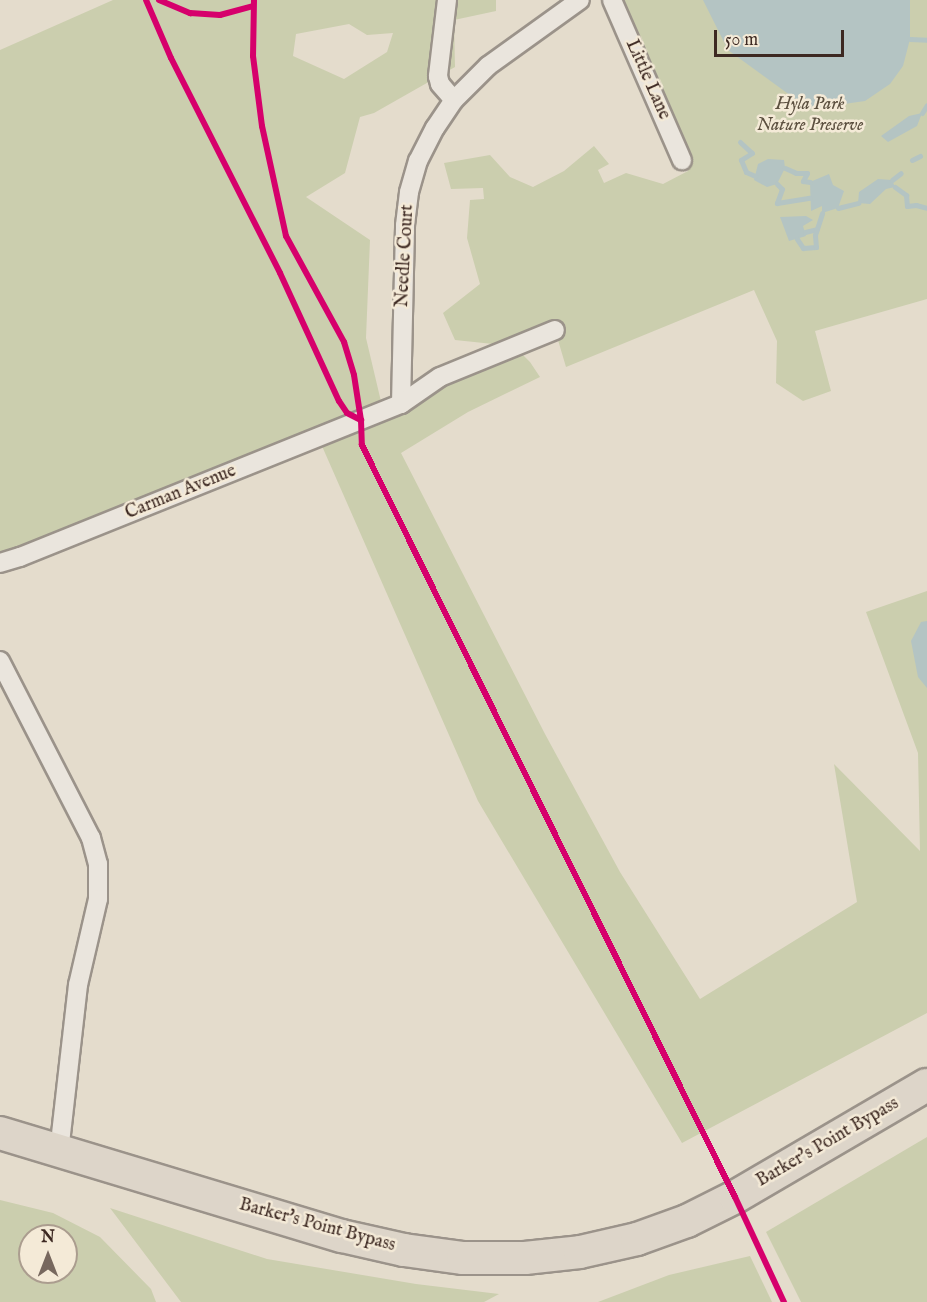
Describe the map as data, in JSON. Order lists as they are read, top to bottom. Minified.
{"streets":{"highway":["Barker's Point Bypass"],"street":["Little Lane","Needle Court","Carman Avenue"]},"crossings":[["Needle Court","Carman Avenue"]],"parks":["Hyla Park Nature Preserve"],"scale_bar":"50 m","north":"top"}
